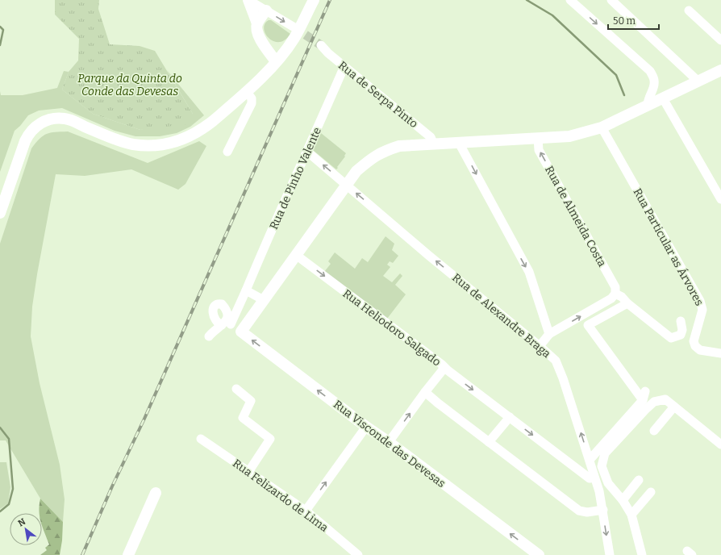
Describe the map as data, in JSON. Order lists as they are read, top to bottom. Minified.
{"streets":{"main road":["Rua Visconde das Devesas"],"street":["Rua de Serpa Pinto","Rua de Pinho Valente","Rua de Almeida Costa","Rua Particular as Árvores","Rua de Alexandre Braga","Rua Heliodoro Salgado","Rua Felizardo de Lima"]},"crossings":[["Rua de Serpa Pinto","Rua de Pinho Valente"],["Rua de Pinho Valente","Rua de Alexandre Braga"],["Rua Heliodoro Salgado","Rua Visconde das Devesas"]],"one_way":["Rua Visconde das Devesas"],"parks":["Parque da Quinta do Conde das Devesas"],"scale_bar":"50 m","north":"top left"}
